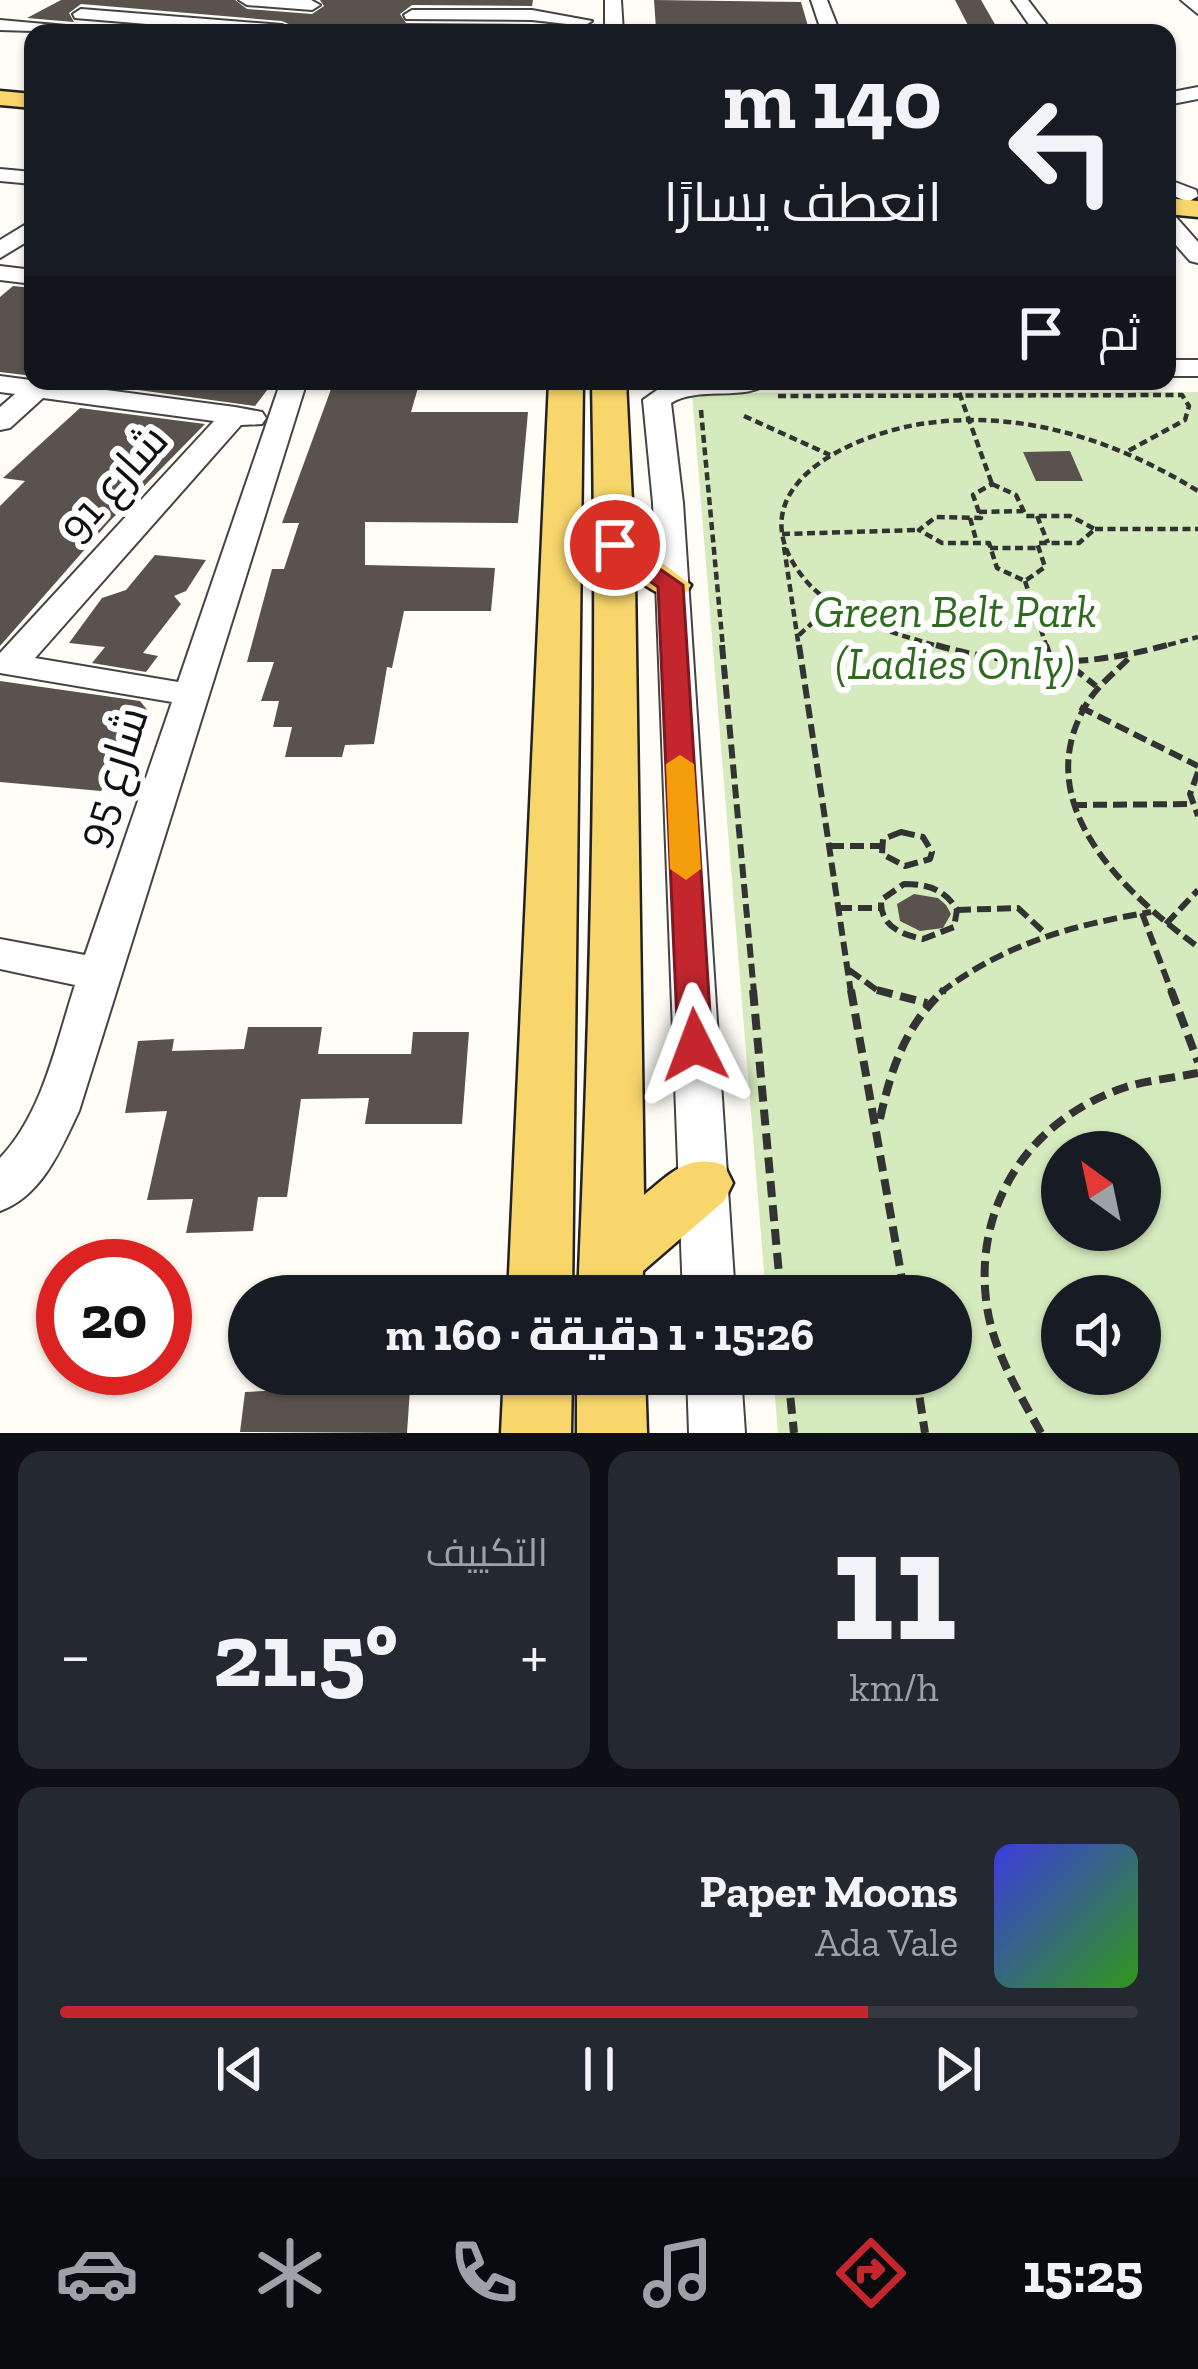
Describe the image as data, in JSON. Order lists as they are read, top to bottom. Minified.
{"streets":{"street":["شارع 91","شارع 95"]},"parks":["Green Belt Park (Ladies Only)"],"north":"top left","page":{"turn":["140 m","انعطف يسارًا"],"then":"ثم","limit":"20","trip":"15:26 · 1 دقيقة · 160 m","tile":[["11","km/h"],"التكييف"],"heat":["−","21.5°","+"],"song":["Paper Moons","Ada Vale"],"tabs":"15:25"}}
